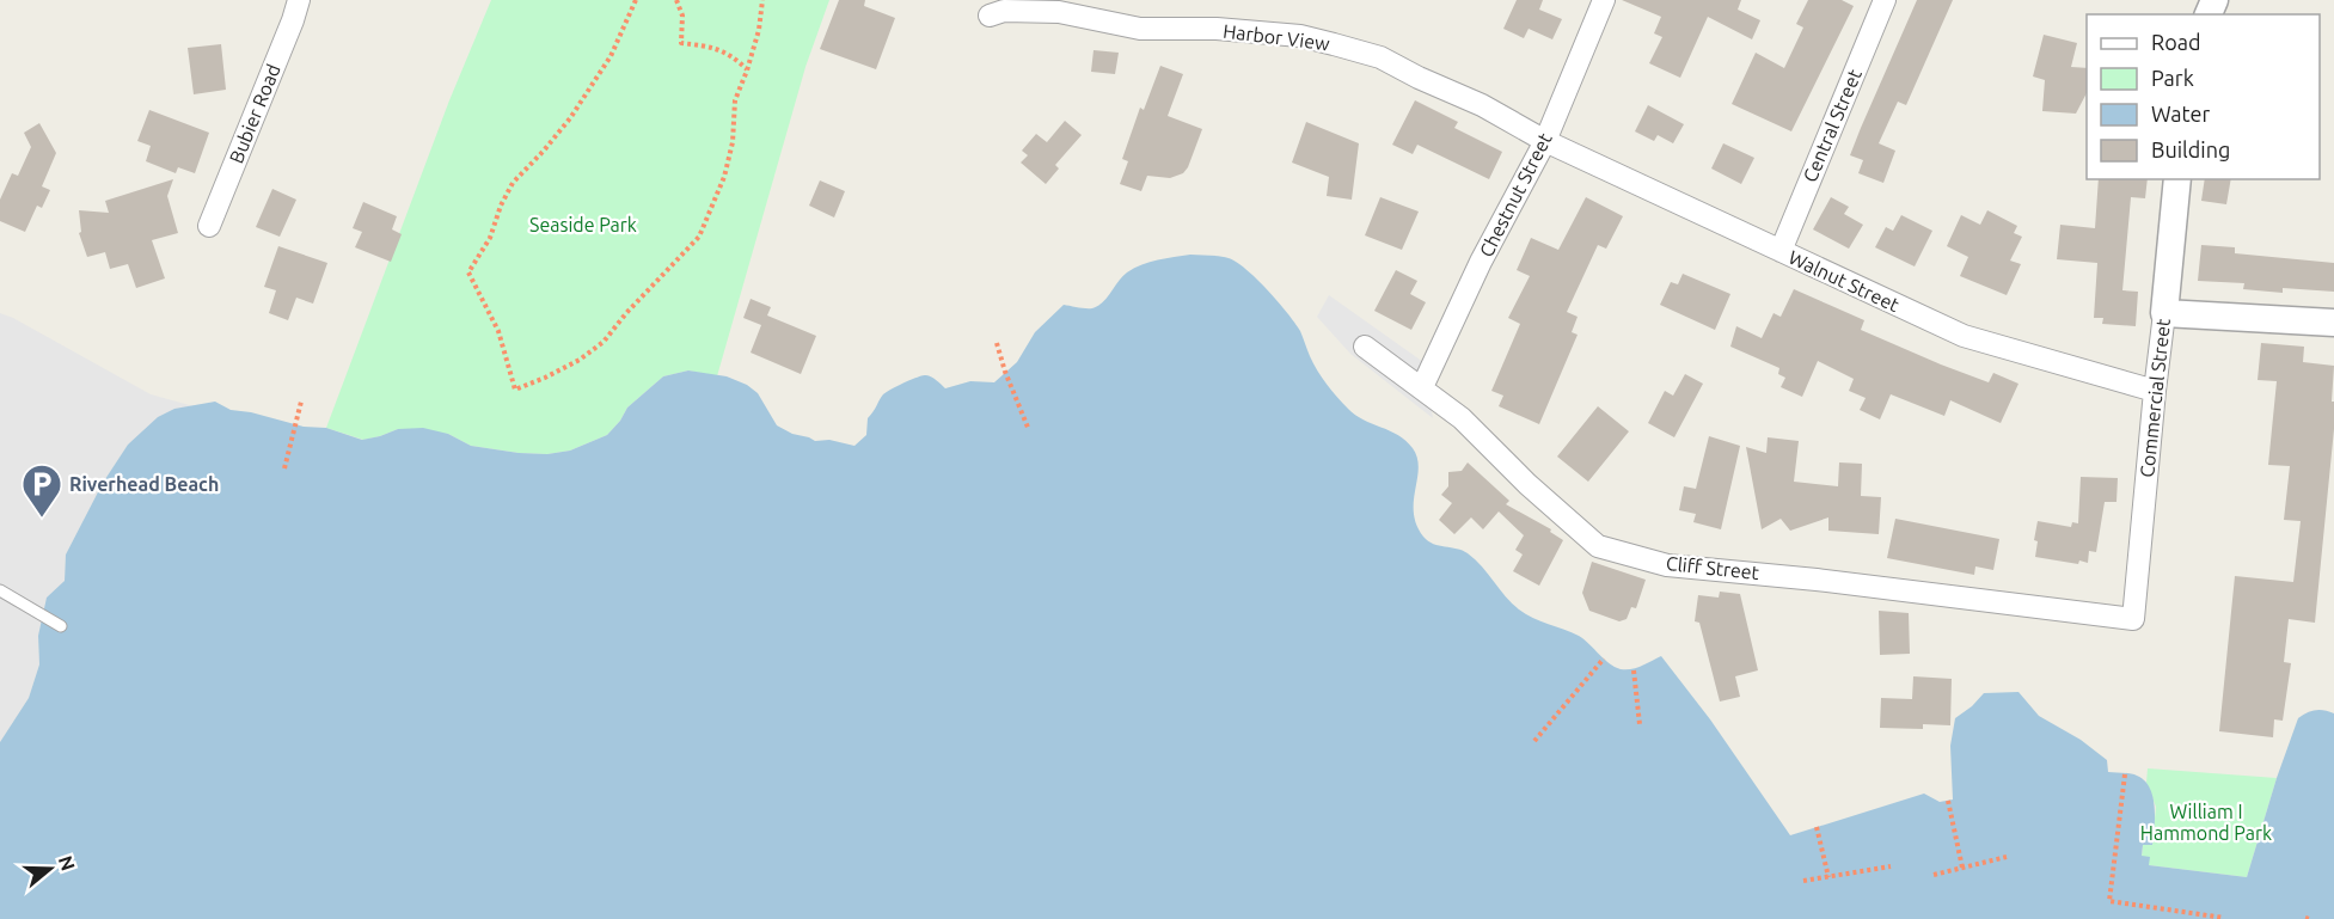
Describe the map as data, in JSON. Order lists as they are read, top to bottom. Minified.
{"streets":{"street":["Harbor View","Bubier Road","Central Street","Chestnut Street","Walnut Street","Commercial Street","Cliff Street"]},"crossings":[["Harbor View","Chestnut Street"],["Harbor View","Walnut Street"],["Central Street","Walnut Street"],["Chestnut Street","Walnut Street"],["Chestnut Street","Cliff Street"],["Walnut Street","Commercial Street"],["Commercial Street","Cliff Street"]],"parks":["Seaside Park","William I Hammond Park"],"places":{"parking":["Riverhead Beach"]},"legend":["Road","Park","Water","Building"],"north":"right"}
